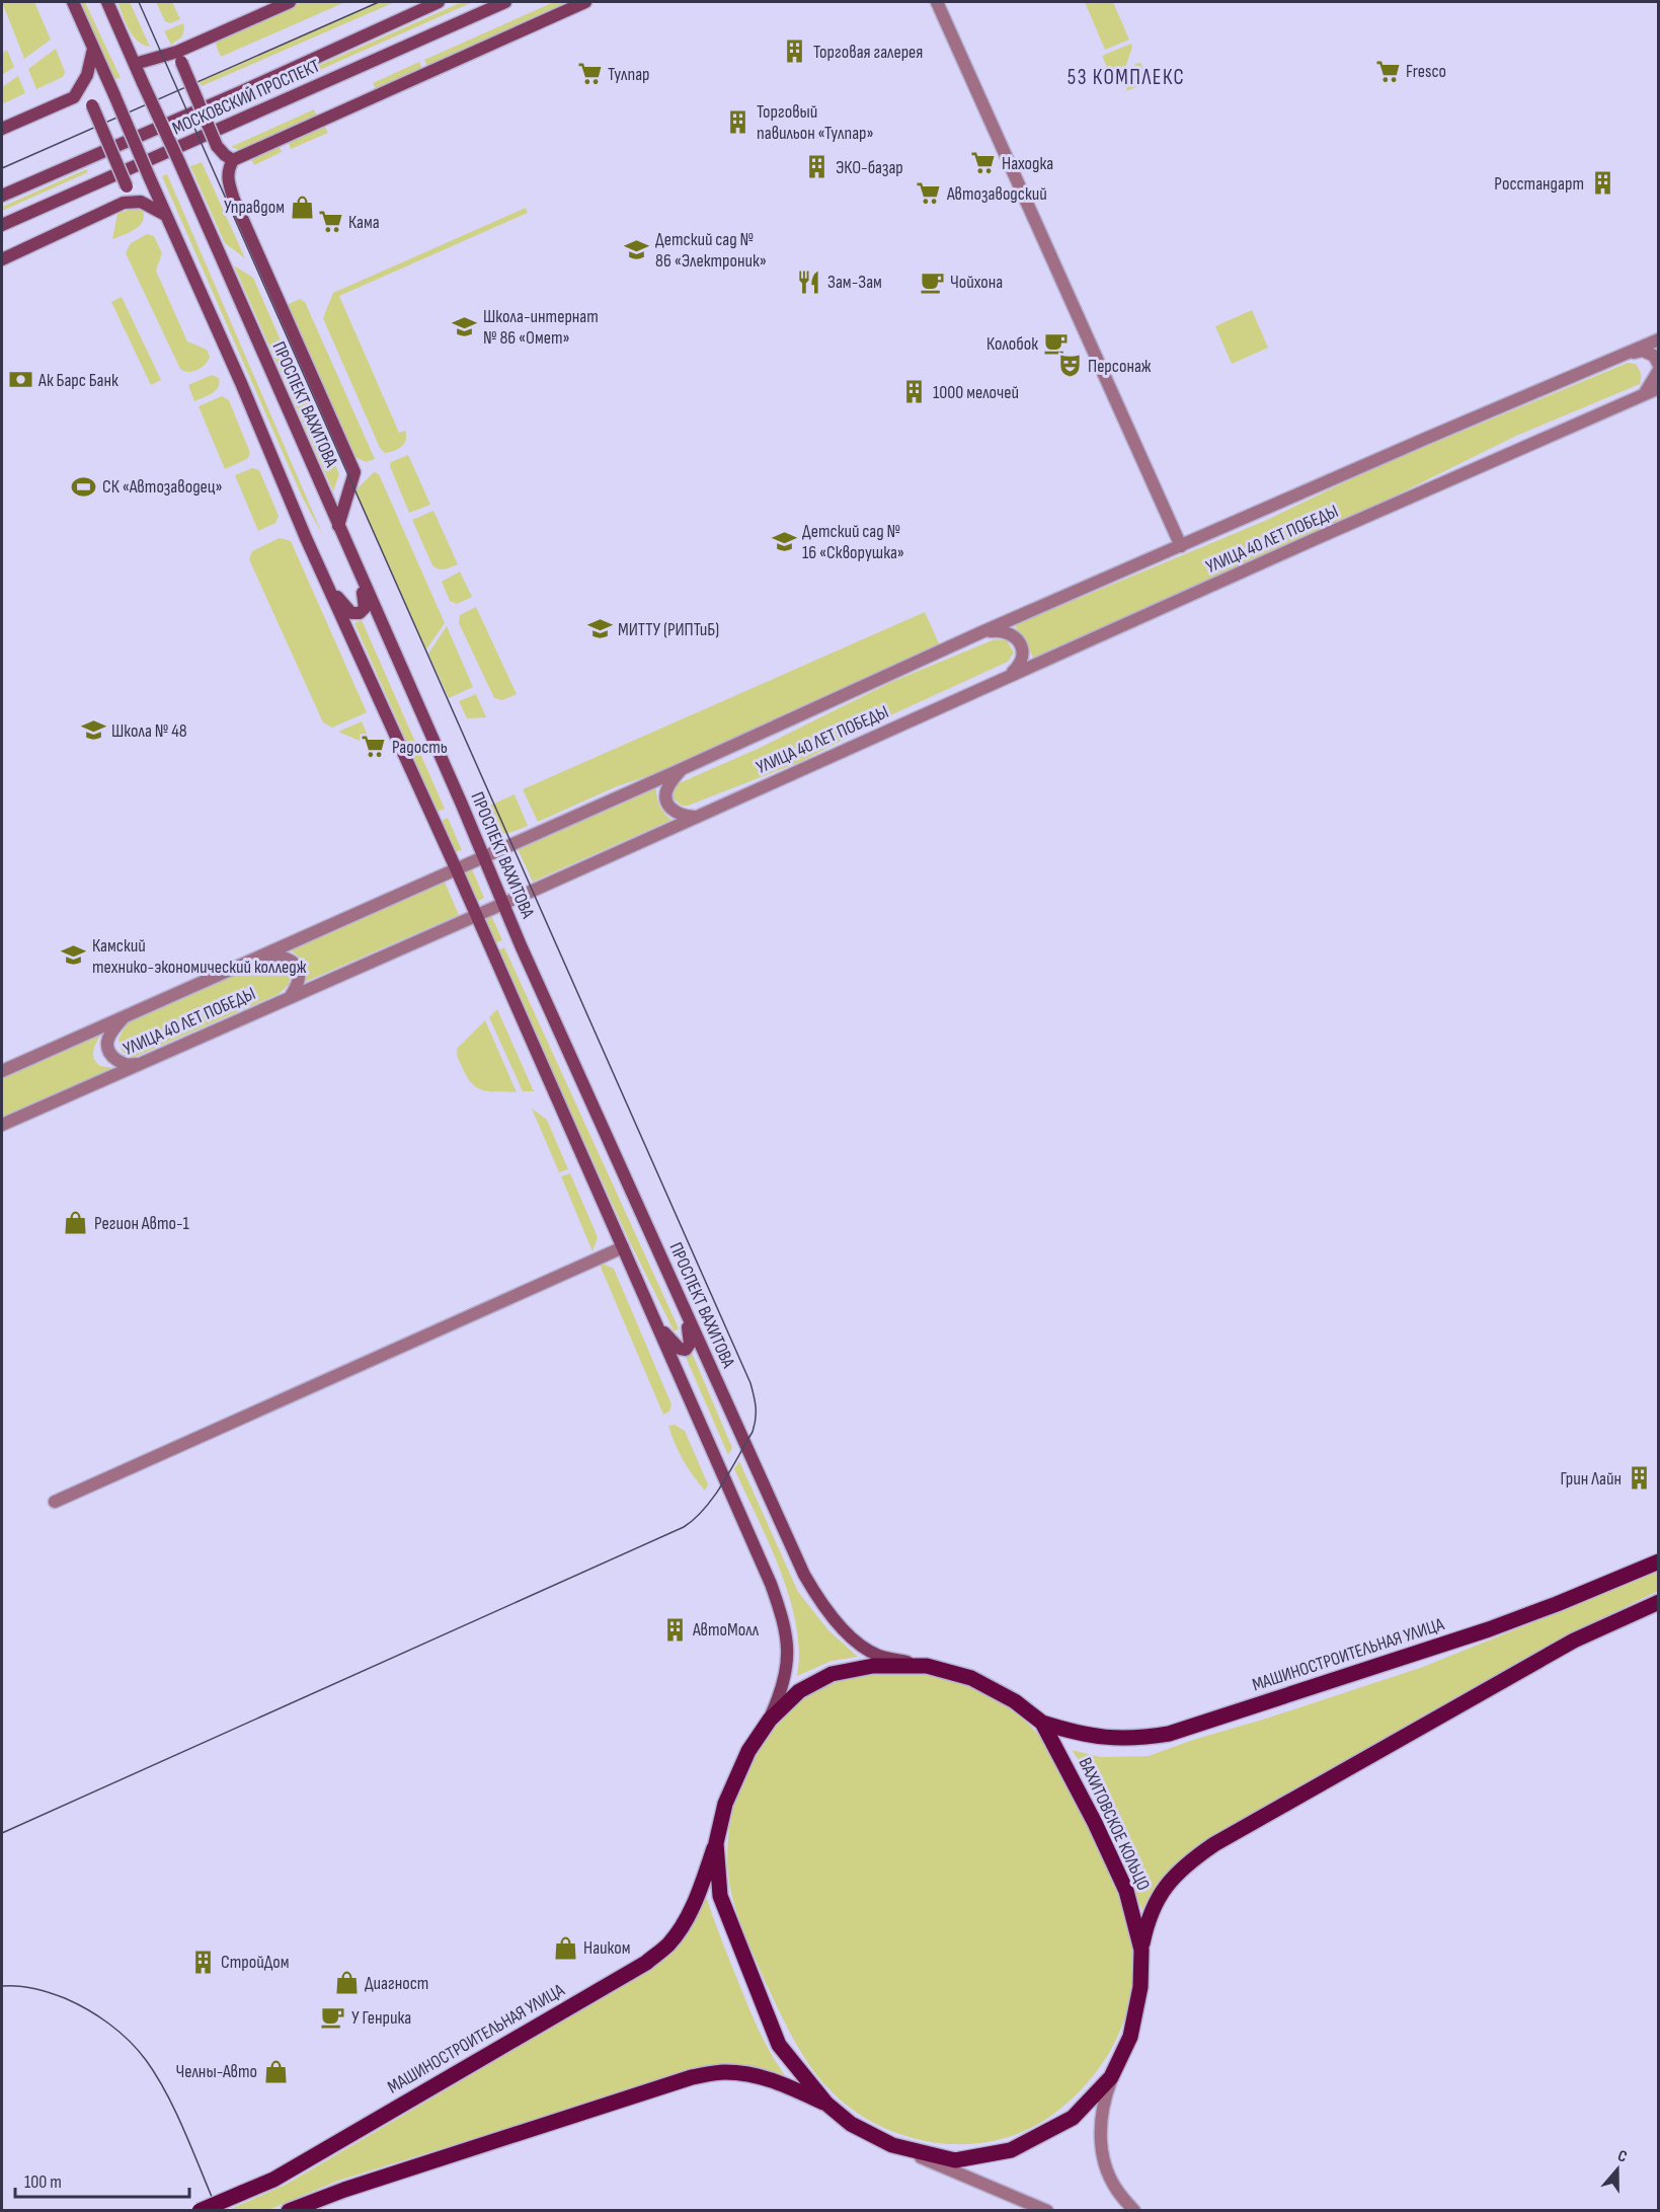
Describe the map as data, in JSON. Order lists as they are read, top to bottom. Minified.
{"streets":{"main road":["МОСКОВСКИЙ ПРОСПЕКТ","ПРОСПЕКТ ВАХИТОВА","МАШИНОСТРОИТЕЛЬНАЯ УЛИЦА","ВАХИТОВСКОЕ КОЛЬЦО"],"street":["УЛИЦА 40 ЛЕТ ПОБЕДЫ"]},"crossings":[["ПРОСПЕКТ ВАХИТОВА","УЛИЦА 40 ЛЕТ ПОБЕДЫ"],["ПРОСПЕКТ ВАХИТОВА","ВАХИТОВСКОЕ КОЛЬЦО"],["МАШИНОСТРОИТЕЛЬНАЯ УЛИЦА","ВАХИТОВСКОЕ КОЛЬЦО"]],"districts":["53 КОМПЛЕКС"],"places":{"building":["Торговая галерея","Торговый павильон «Тулпар»","ЭКО-базар","Росстандарт","1000 мелочей","Грин Лайн","АвтоМолл","СтройДом"],"supermarket":["Fresco","Тулпар","Находка","Автозаводский","Кама","Радость"],"shop":["Управдом","Регион Авто-1","Наиком","Диагност","Челны-Авто"],"school or university":["Детский сад № 86 «Электроник»","Школа-интернат № 86 «Омет»","Детский сад № 16 «Скворушка»","МИТТУ (РИПТиБ)","Школа № 48","Камский технико-экономический колледж"],"restaurant":["Зам-Зам"],"cafe":["Чойхона","Колобок","У Генрика"],"theatre":["Персонаж"],"bank":["Ак Барс Банк"],"sports":["СК «Автозаводец»"]},"scale_bar":"100 m","north":"top"}
